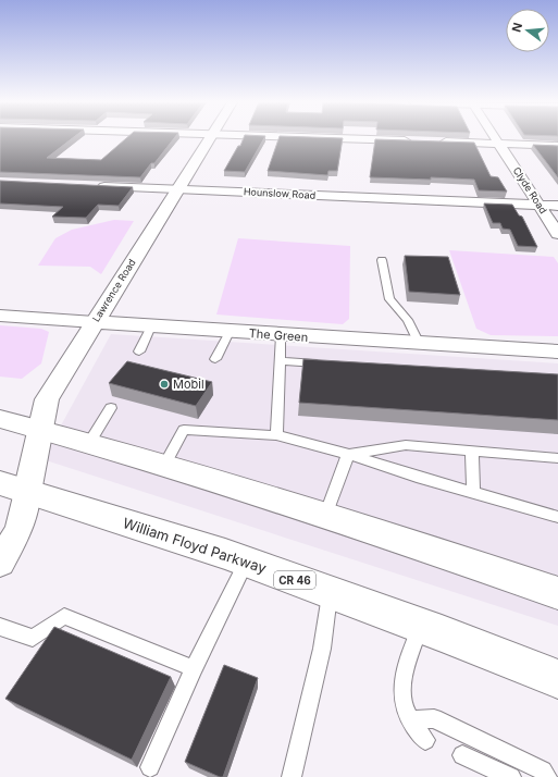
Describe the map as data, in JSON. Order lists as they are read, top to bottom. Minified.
{"streets":{"main road":["Lawrence Road","The Green","William Floyd Parkway","CR 46"],"street":["Clyde Road","Hounslow Road"]},"crossings":[["Clyde Road","Hounslow Road"],["Hounslow Road","Lawrence Road"],["Lawrence Road","The Green"],["Lawrence Road","William Floyd Parkway"]],"places":["Mobil"],"north":"left"}
